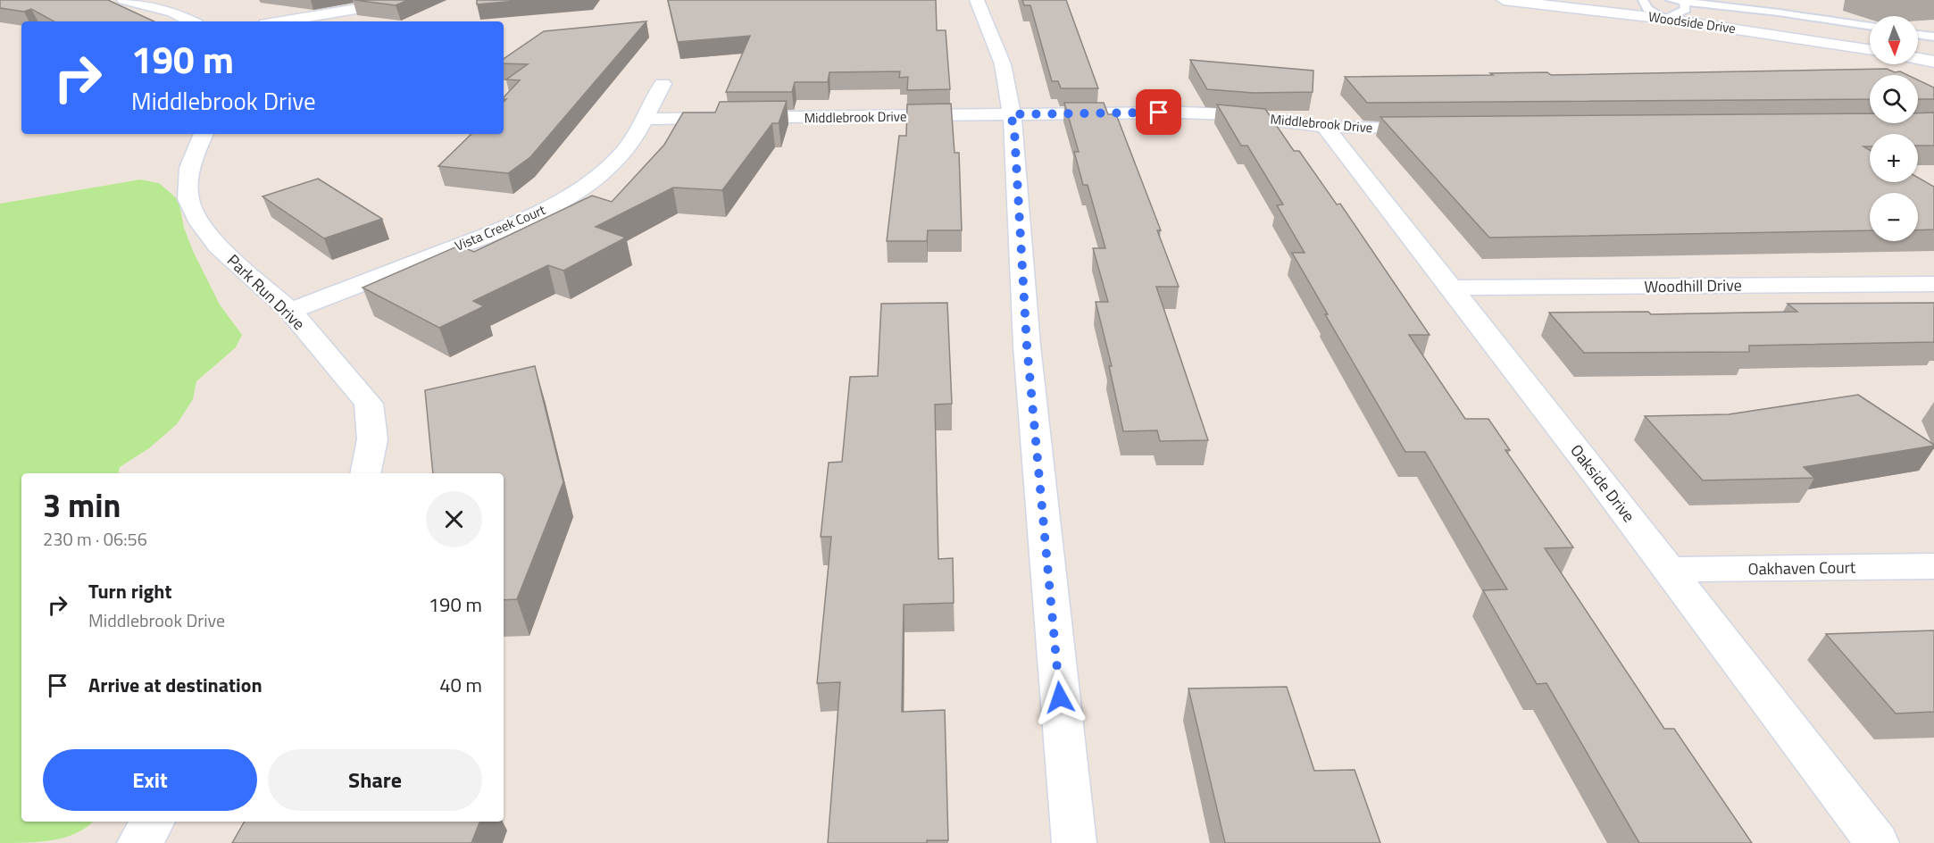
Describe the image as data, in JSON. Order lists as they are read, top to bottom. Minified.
{"streets":{"street":["Woodside Drive","Middlebrook Drive","Vista Creek Court","Woodhill Drive","Park Run Drive","Oakside Drive","Oakhaven Court"]},"crossings":[["Middlebrook Drive","Vista Creek Court"],["Middlebrook Drive","Oakside Drive"],["Vista Creek Court","Park Run Drive"],["Woodhill Drive","Oakside Drive"],["Oakside Drive","Oakhaven Court"]],"north":"bottom","page":{"map_buttons":["+","−"],"turn":["190 m","Middlebrook Drive"],"heading":["3 min","230 m · 06:56"],"list":[{"name":"Turn right","note":"Middlebrook Drive","value":"190 m"},{"name":"Arrive at destination","value":"40 m"}],"buttons":["Exit","Share"]}}
